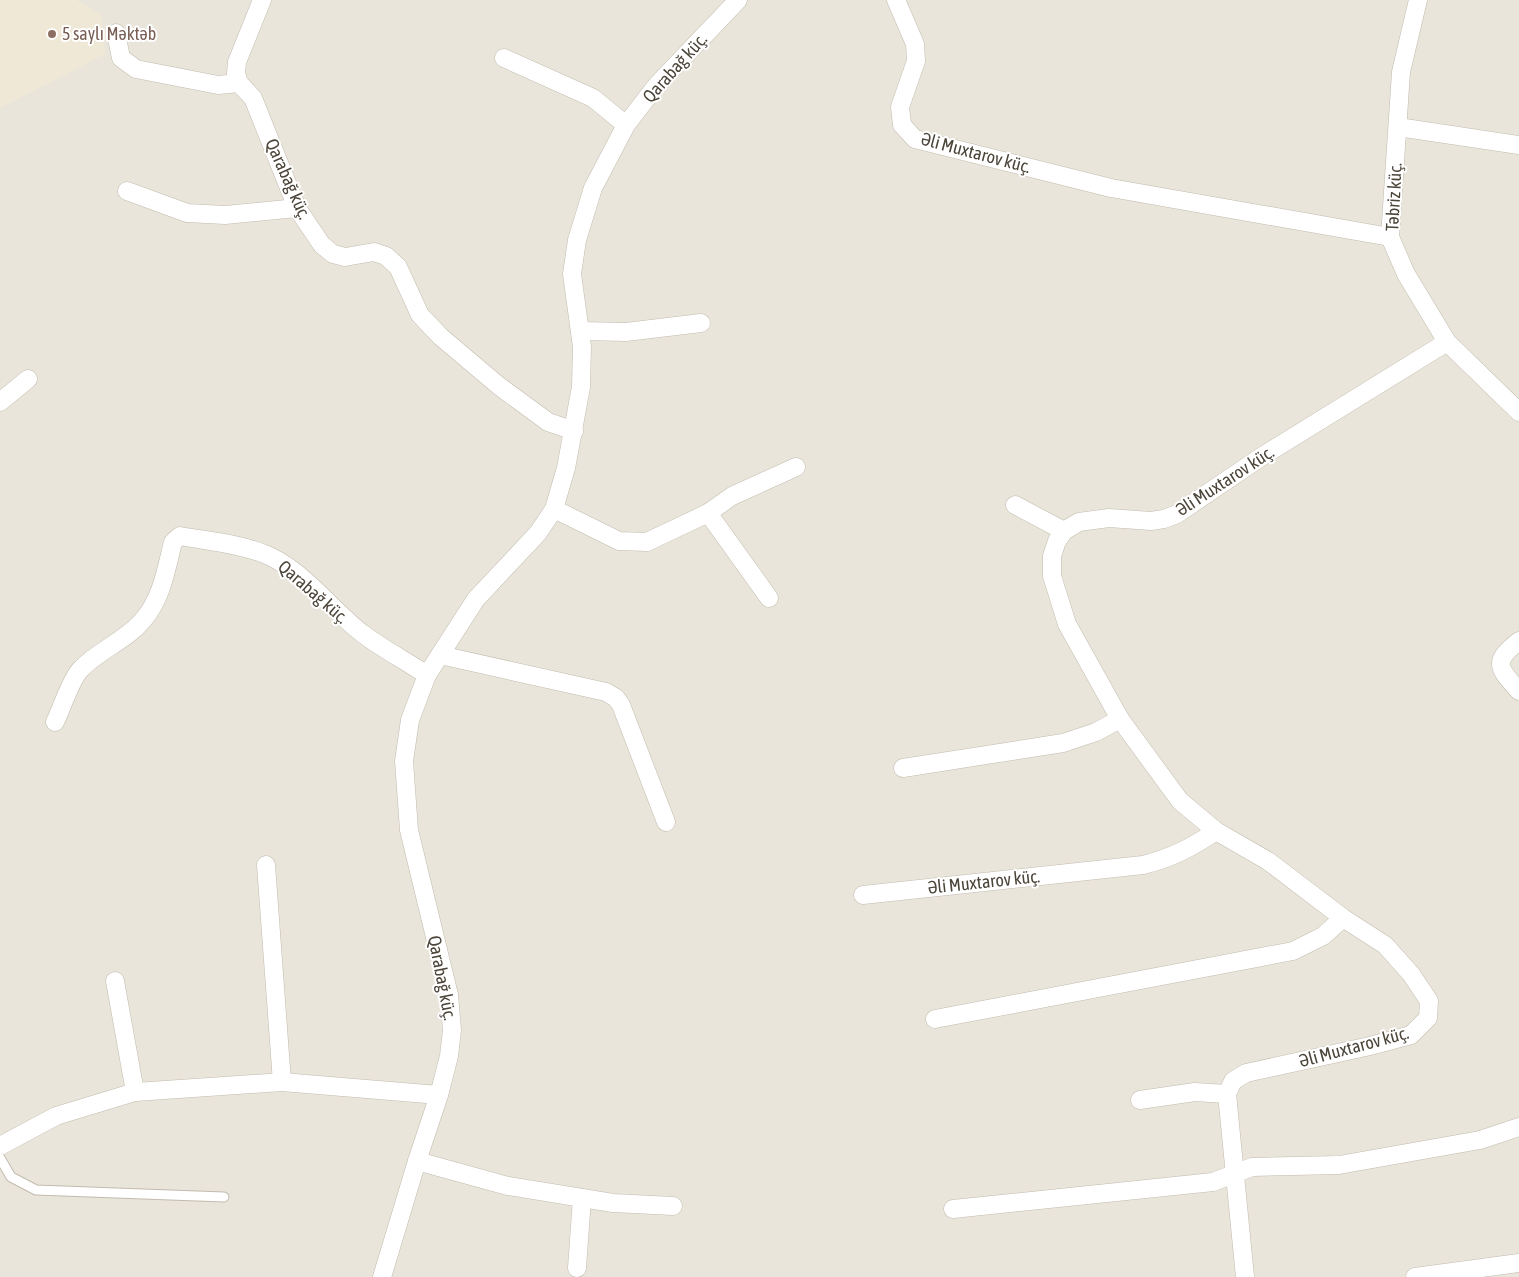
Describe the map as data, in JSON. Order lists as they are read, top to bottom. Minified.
{"streets":{"street":["Qarabağ küç.","Əli Muxtarov küç.","Təbriz küç."]},"crossings":[["Əli Muxtarov küç.","Təbriz küç."]],"places":["5 saylı Məktəb"]}
